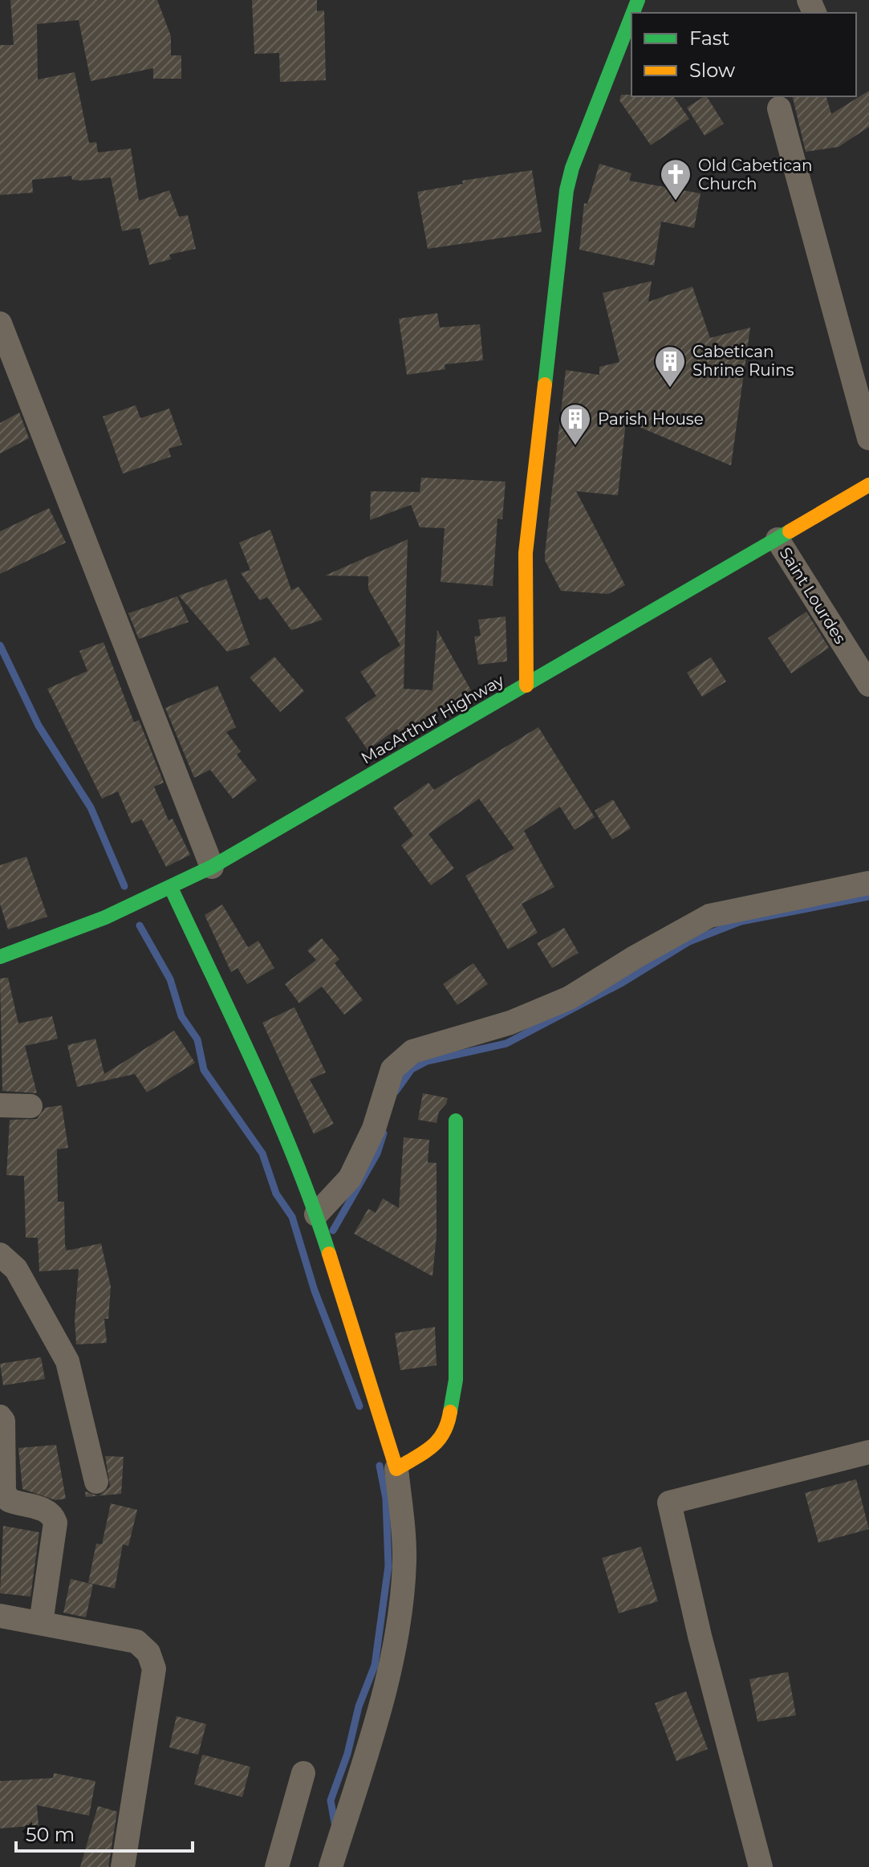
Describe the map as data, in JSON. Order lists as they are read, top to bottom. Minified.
{"streets":{"street":["Saint Lourdes","MacArthur Highway"]},"crossings":[["Saint Lourdes","MacArthur Highway"]],"places":{"church":["Old Cabetican Church"],"building":["Cabetican Shrine Ruins","Parish House"]},"legend":["Fast","Slow"],"scale_bar":"50 m"}
